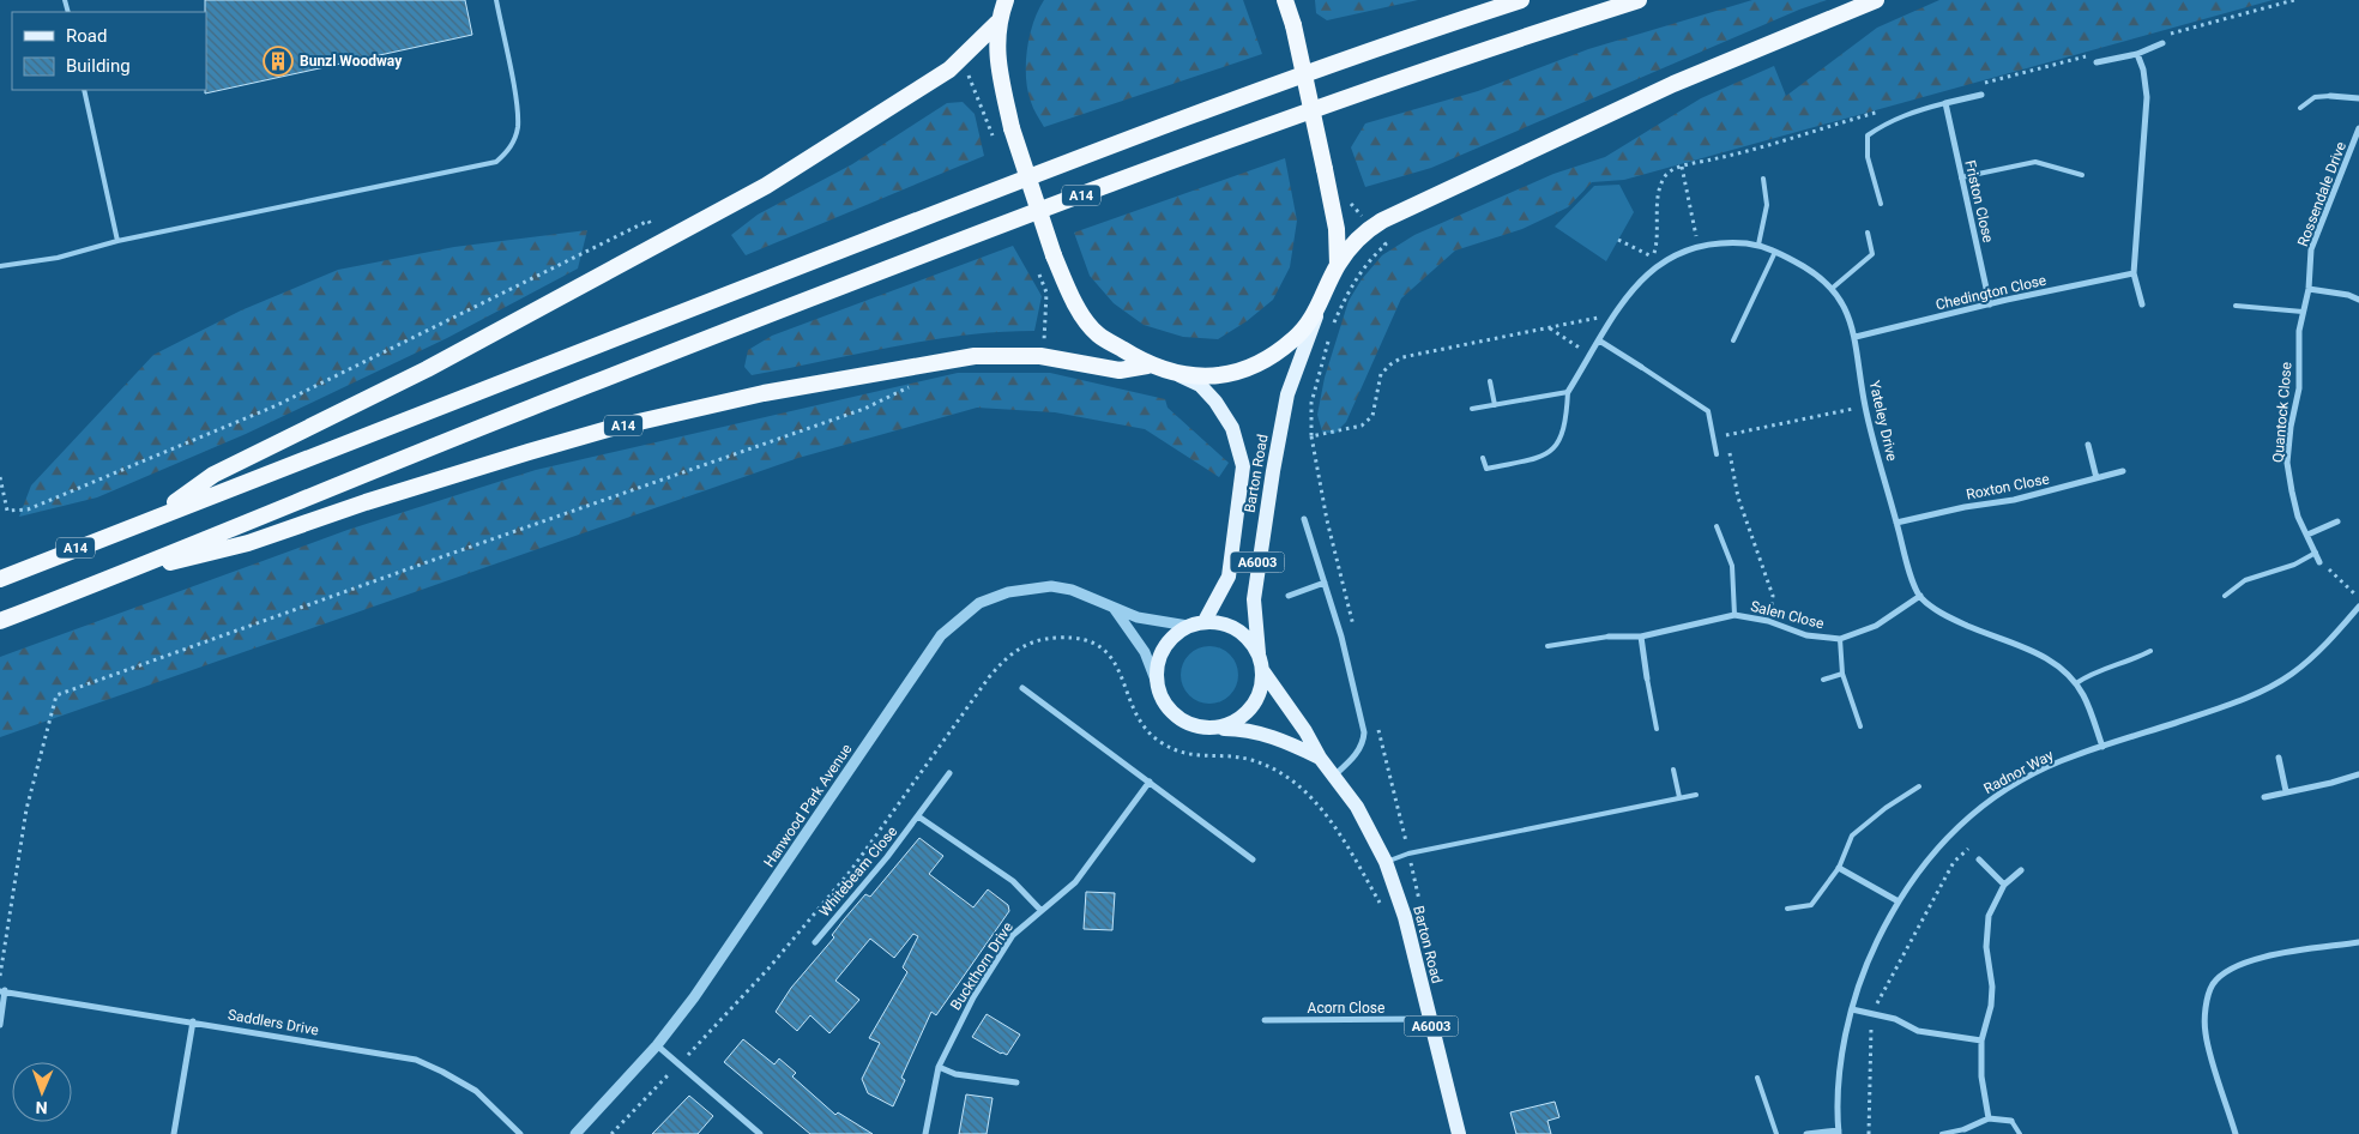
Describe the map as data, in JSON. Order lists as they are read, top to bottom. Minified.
{"streets":{"highway":["A14"],"main road":["Barton Road","A6003"],"street":["Rossendale Drive","Friston Close","Chedington Close","Quantock Close","Yateley Drive","Roxton Close","Salen Close","Radnor Way","Hanwood Park Avenue","Whitebeam Close","Buckthorn Drive","Acorn Close","Saddlers Drive"]},"crossings":[["Rossendale Drive","Quantock Close"],["Friston Close","Chedington Close"],["Chedington Close","Yateley Drive"],["Yateley Drive","Roxton Close"],["Yateley Drive","Salen Close"],["Yateley Drive","Radnor Way"],["Barton Road","Hanwood Park Avenue"],["Barton Road","Acorn Close"]],"places":{"building":["Bunzl Woodway"]},"legend":["Road","Building"],"north":"bottom"}
